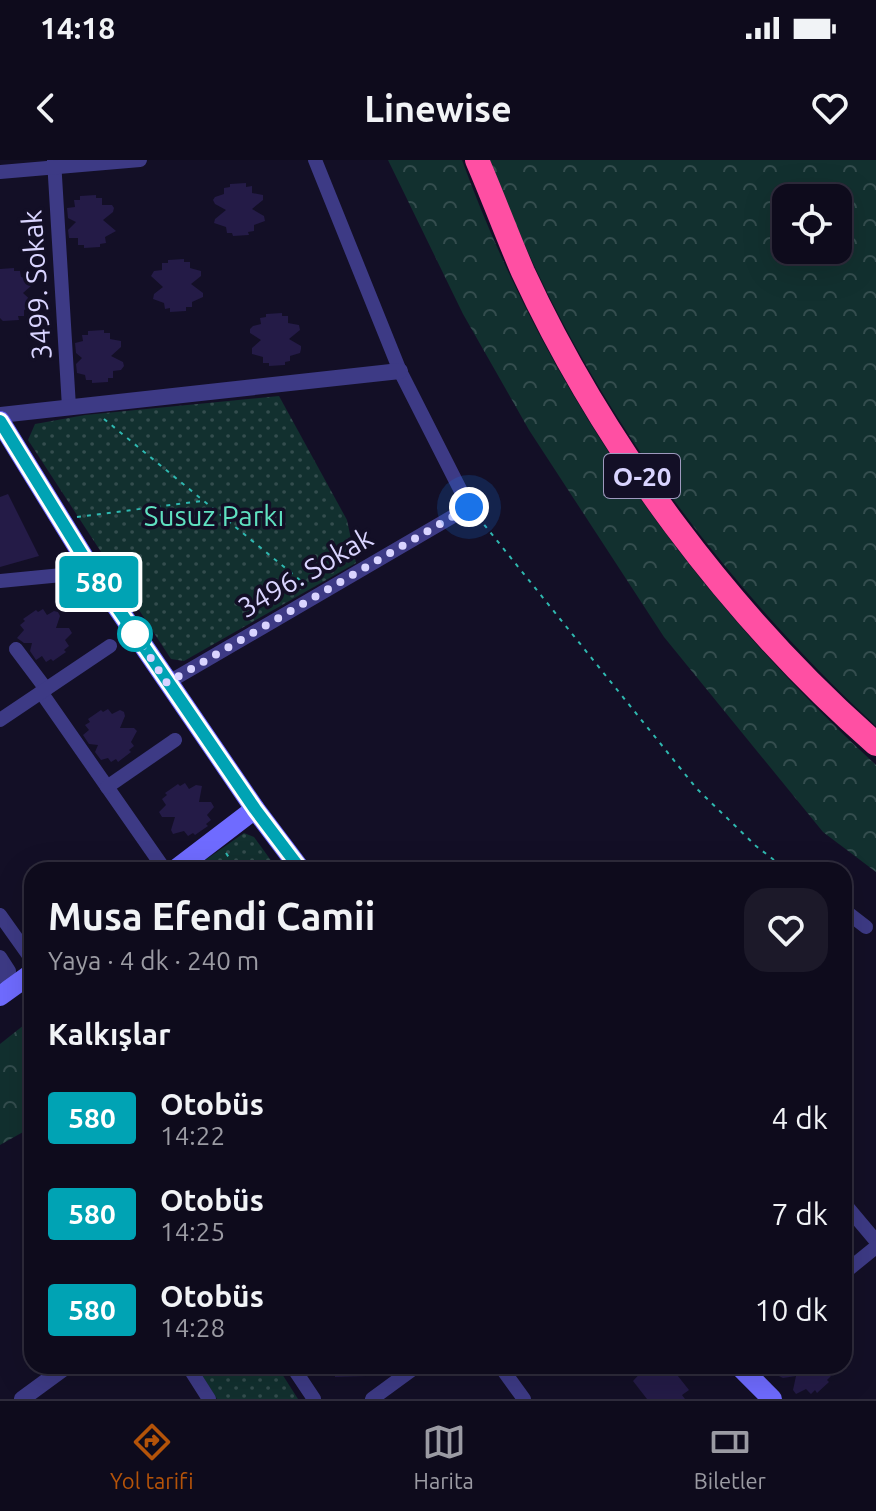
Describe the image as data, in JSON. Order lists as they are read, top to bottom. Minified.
{"streets":{"highway":["O-20"],"street":["3499. Sokak","3496. Sokak"]},"parks":["Susuz Parkı"],"lines":["bus line 580"],"page":{"status":"14:18","header":"Linewise","on_map":"580","heading":[["Musa Efendi Camii","Yaya · 4 dk · 240 m"],"Kalkışlar"],"list":[{"mark":"580","name":"Otobüs","note":"14:22","value":"4 dk"},{"mark":"580","name":"Otobüs","note":"14:25","value":"7 dk"},{"mark":"580","name":"Otobüs","note":"14:28","value":"10 dk"}],"tabs":["Yol tarifi","Harita","Biletler"]}}
